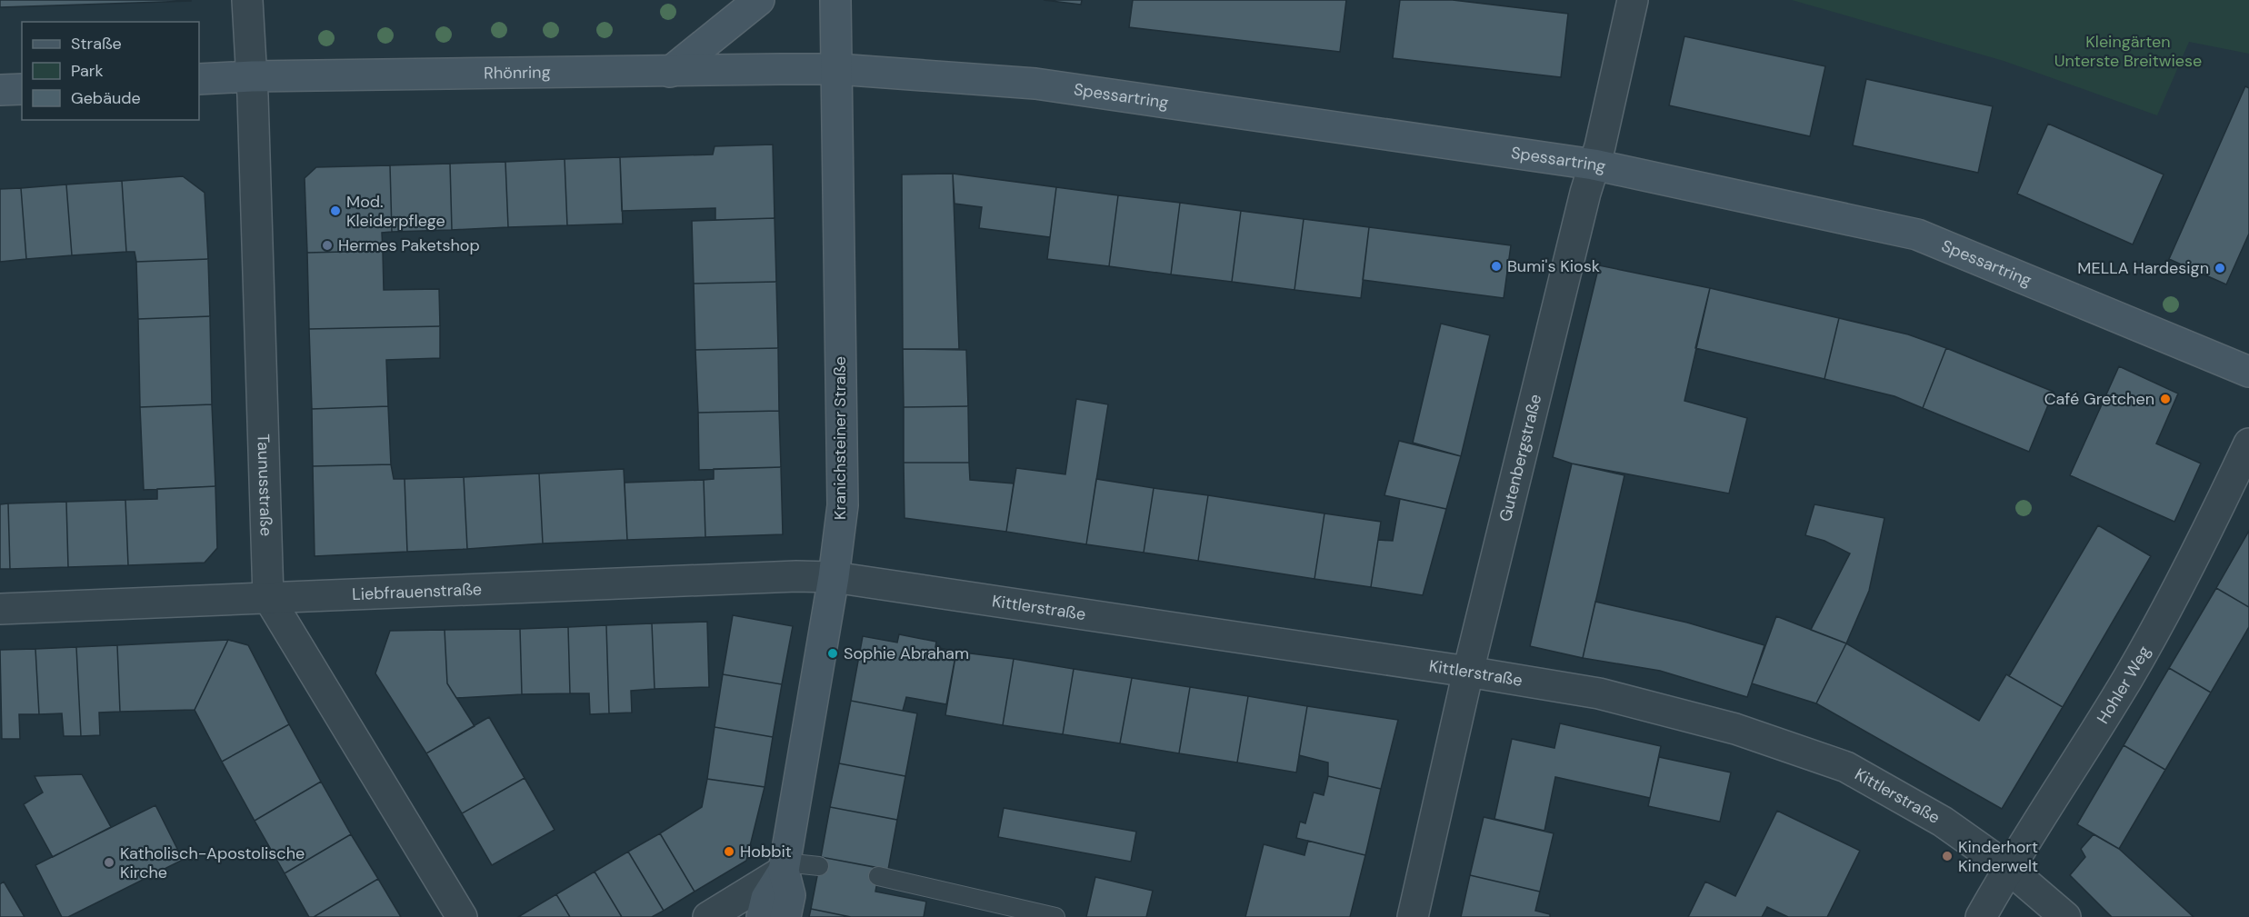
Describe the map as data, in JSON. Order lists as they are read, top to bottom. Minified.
{"streets":{"main road":["Rhönring","Spessartring","Kranichsteiner Straße"],"street":["Gutenbergstraße","Taunusstraße","Liebfrauenstraße","Kittlerstraße","Hohler Weg"]},"crossings":[["Rhönring","Spessartring"],["Rhönring","Kranichsteiner Straße"],["Rhönring","Taunusstraße"],["Spessartring","Kranichsteiner Straße"],["Spessartring","Gutenbergstraße"],["Kranichsteiner Straße","Liebfrauenstraße"],["Kranichsteiner Straße","Kittlerstraße"],["Gutenbergstraße","Kittlerstraße"],["Taunusstraße","Liebfrauenstraße"],["Liebfrauenstraße","Kittlerstraße"],["Kittlerstraße","Hohler Weg"]],"parks":["Kleingärten Unterste Breitwiese"],"places":["Mod. Kleiderpflege","Hermes Paketshop","Bumi's Kiosk","MELLA Hardesign","Café Gretchen","Sophie Abraham","Hobbit","Kinderhort Kinderwelt","Katholisch-Apostolische Kirche"],"legend":["Straße","Park","Gebäude"]}
